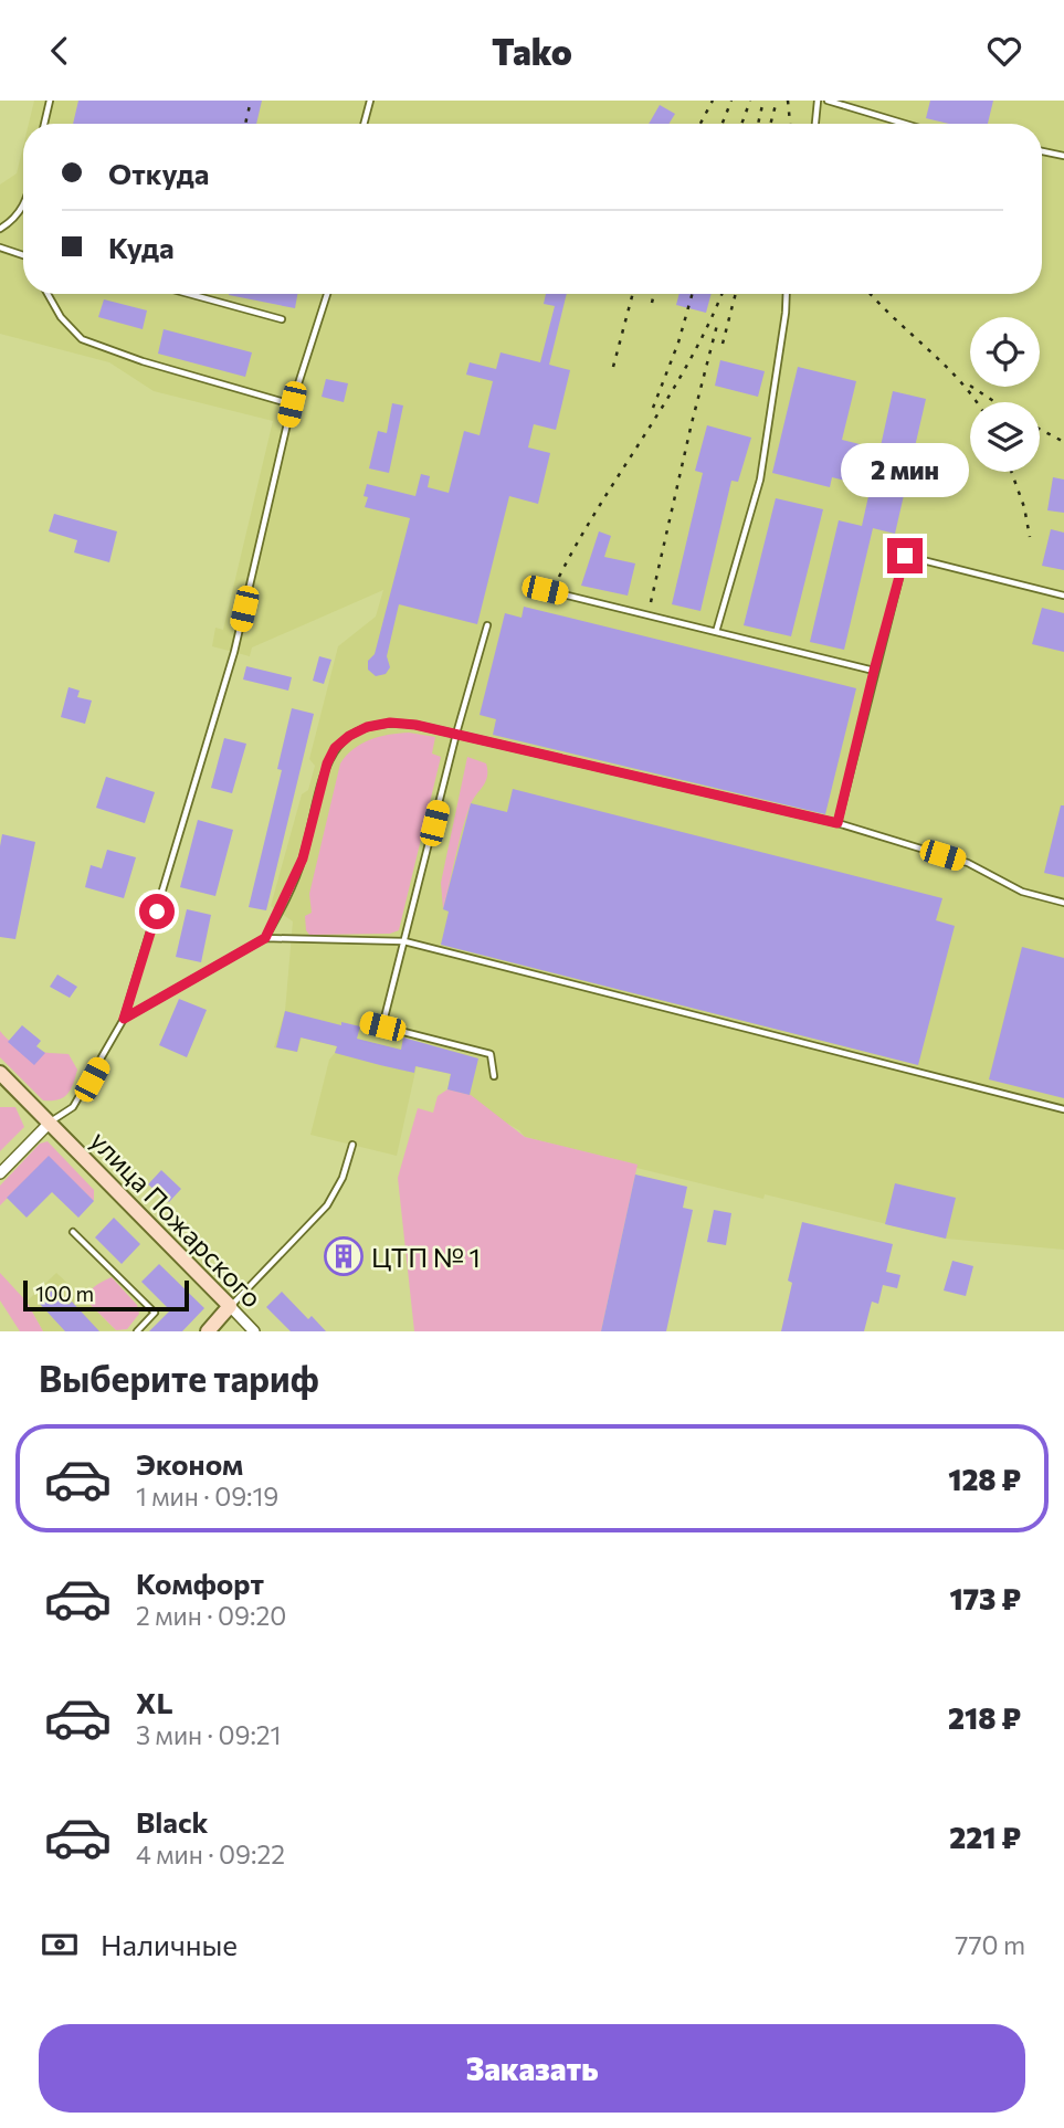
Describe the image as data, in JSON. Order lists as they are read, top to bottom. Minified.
{"streets":{"street":["улица Пожарского"]},"places":{"building":["ЦТП № 1"]},"scale_bar":"100 m","page":{"header":"Tako","banner":["Откуда","Куда"],"bubble":"2 мин","scale":"100 m","heading":"Выберите тариф","list":[{"name":"Эконом","note":"1 мин · 09:19","value":"128 ₽"},{"name":"Комфорт","note":"2 мин · 09:20","value":"173 ₽"},{"name":"XL","note":"3 мин · 09:21","value":"218 ₽"},{"name":"Black","note":"4 мин · 09:22","value":"221 ₽"}],"pay":["Наличные","770 m"],"buttons":"Заказать"}}
